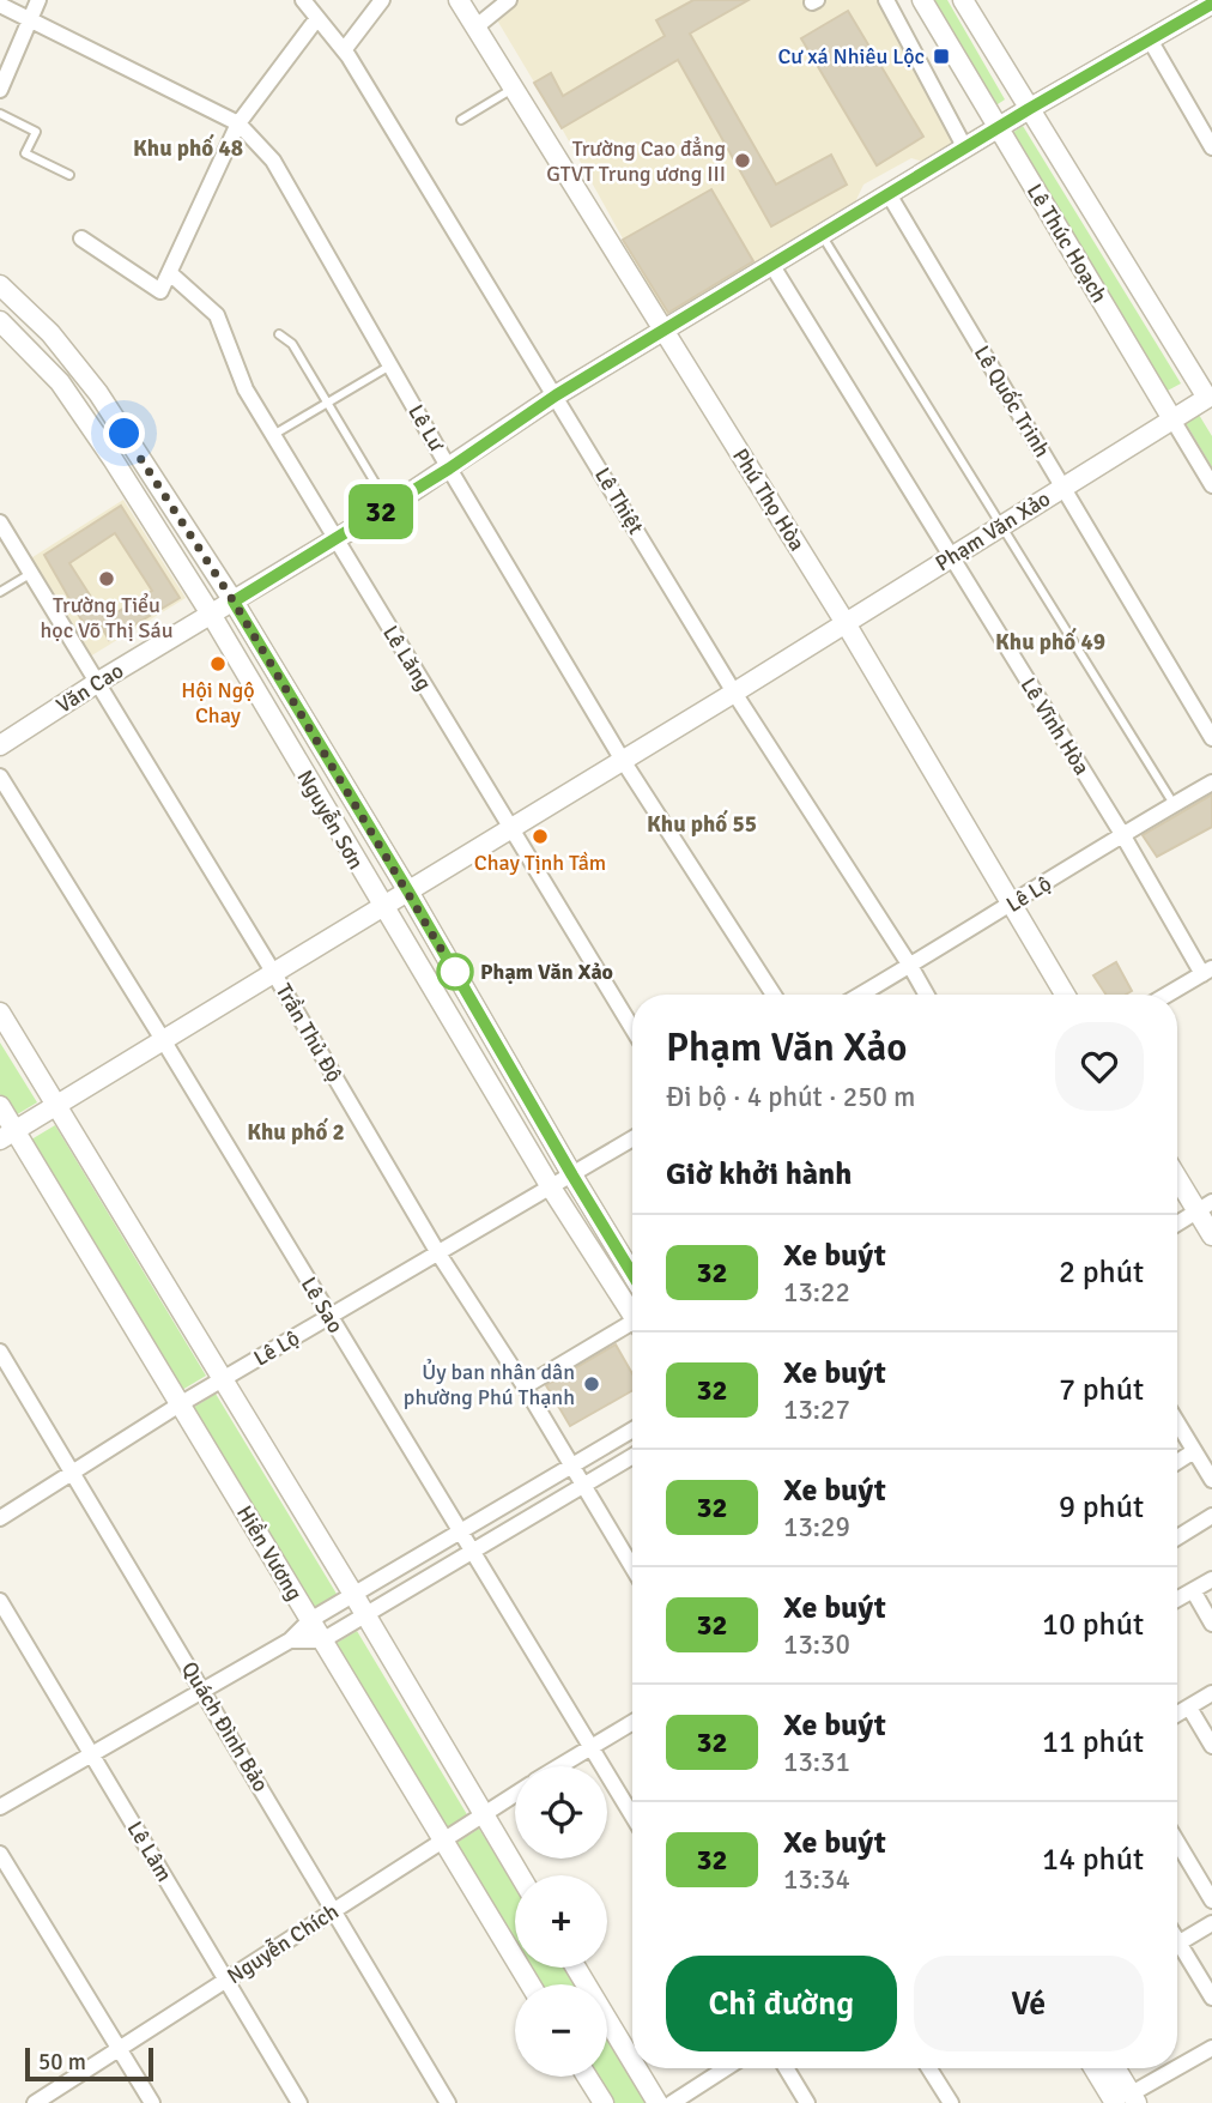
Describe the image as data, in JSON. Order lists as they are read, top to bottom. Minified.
{"streets":{"street":["Lê Thúc Hoạch","Lê Quốc Trinh","Lê Lư","Phú Thọ Hòa","Lê Thiệt","Phạm Văn Xảo","Lê Lăng","Văn Cao","Lê Vĩnh Hòa","Nguyễn Sơn","Lê Lộ","Trần Thủ Độ","Lê Sao","Hiền Vương","Quách Đình Bảo","Lê Lâm","Nguyễn Chích"]},"crossings":[["Lê Thúc Hoạch","Phạm Văn Xảo"],["Lê Thúc Hoạch","Văn Cao"],["Lê Quốc Trinh","Phạm Văn Xảo"],["Lê Quốc Trinh","Văn Cao"],["Lê Lư","Phạm Văn Xảo"],["Lê Lư","Văn Cao"],["Phú Thọ Hòa","Phạm Văn Xảo"],["Phú Thọ Hòa","Văn Cao"],["Phú Thọ Hòa","Lê Lộ"],["Lê Thiệt","Phạm Văn Xảo"],["Lê Thiệt","Văn Cao"],["Lê Thiệt","Lê Lộ"],["Phạm Văn Xảo","Lê Lăng"],["Phạm Văn Xảo","Lê Vĩnh Hòa"],["Phạm Văn Xảo","Nguyễn Sơn"],["Phạm Văn Xảo","Trần Thủ Độ"],["Phạm Văn Xảo","Lê Sao"],["Phạm Văn Xảo","Hiền Vương"],["Lê Lăng","Văn Cao"],["Văn Cao","Lê Vĩnh Hòa"],["Văn Cao","Nguyễn Sơn"],["Văn Cao","Trần Thủ Độ"],["Lê Vĩnh Hòa","Lê Lộ"],["Nguyễn Sơn","Lê Lộ"],["Lê Lộ","Trần Thủ Độ"],["Lê Lộ","Lê Sao"],["Lê Lộ","Hiền Vương"],["Lê Lộ","Quách Đình Bảo"],["Lê Sao","Nguyễn Chích"],["Hiền Vương","Nguyễn Chích"],["Quách Đình Bảo","Nguyễn Chích"],["Lê Lâm","Nguyễn Chích"]],"districts":["Khu phố 48","Khu phố 49","Khu phố 55","Khu phố 2"],"places":{"transit":["Cư xá Nhiêu Lộc"],"other":["Trường Cao đẳng GTVT Trung ương III","Trường Tiểu học Võ Thị Sáu","Hội Ngộ Chay","Chay Tịnh Tầm","Phạm Văn Xảo","Ủy ban nhân dân phường Phú Thạnh"]},"lines":["bus line 32"],"scale_bar":"50 m","page":{"on_map":"32","heading":[["Phạm Văn Xảo","Đi bộ · 4 phút · 250 m"],"Giờ khởi hành"],"list":[{"mark":"32","name":"Xe buýt","note":"13:22","value":"2 phút"},{"mark":"32","name":"Xe buýt","note":"13:27","value":"7 phút"},{"mark":"32","name":"Xe buýt","note":"13:29","value":"9 phút"},{"mark":"32","name":"Xe buýt","note":"13:30","value":"10 phút"},{"mark":"32","name":"Xe buýt","note":"13:31","value":"11 phút"},{"mark":"32","name":"Xe buýt","note":"13:34","value":"14 phút"}],"map_buttons":["+","−"],"buttons":["Chỉ đường","Vé"],"scale":"50 m"}}
